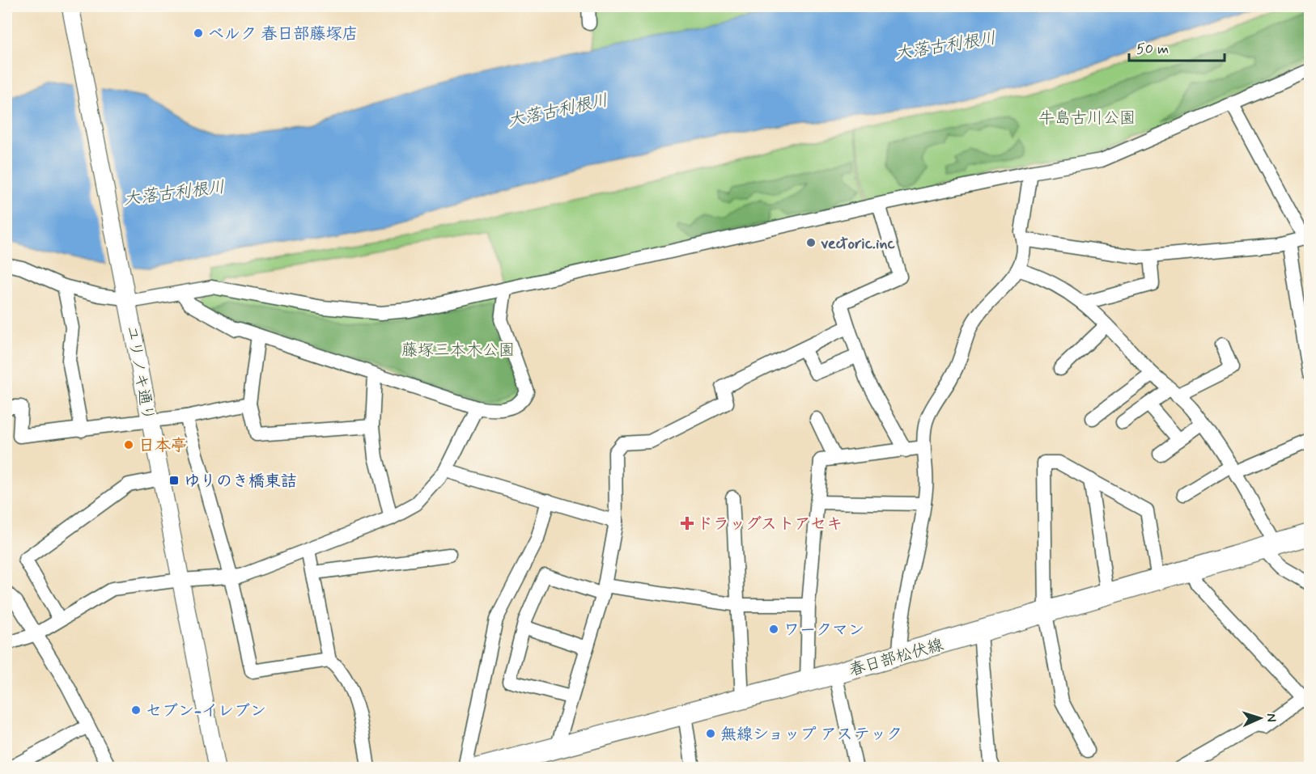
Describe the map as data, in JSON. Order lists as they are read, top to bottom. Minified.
{"streets":{"main road":["春日部松伏線"],"street":["ユリノキ通り"]},"water":["大落古利根川"],"parks":["牛島古川公園","藤塚三本木公園"],"places":{"other":["ベルク 春日部藤塚店","vectoric.inc","日本亭","ワークマン","セブン-イレブン","無線ショップ アステック"],"transit":["ゆりのき橋東詰"],"health":["ドラッグストアセキ"]},"scale_bar":"50 m","north":"right"}
